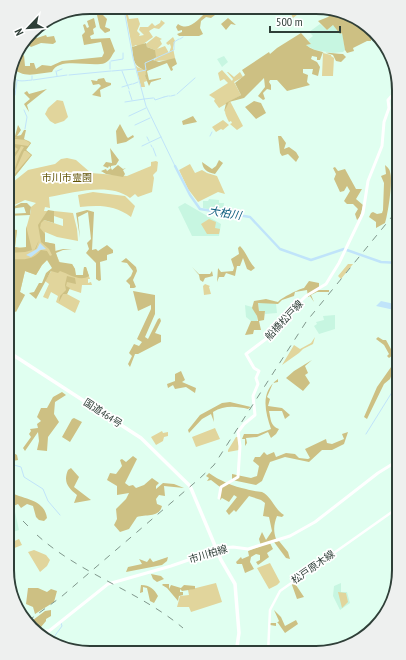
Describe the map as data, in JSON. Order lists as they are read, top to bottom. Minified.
{"streets":{"highway":["国道464号"],"main road":["船橋松戸線","市川柏線","松戸原木線"]},"crossings":[["国道464号","市川柏線"]],"water":["大柏川"],"parks":["市川市霊園"],"scale_bar":"500 m","north":"bottom left"}
